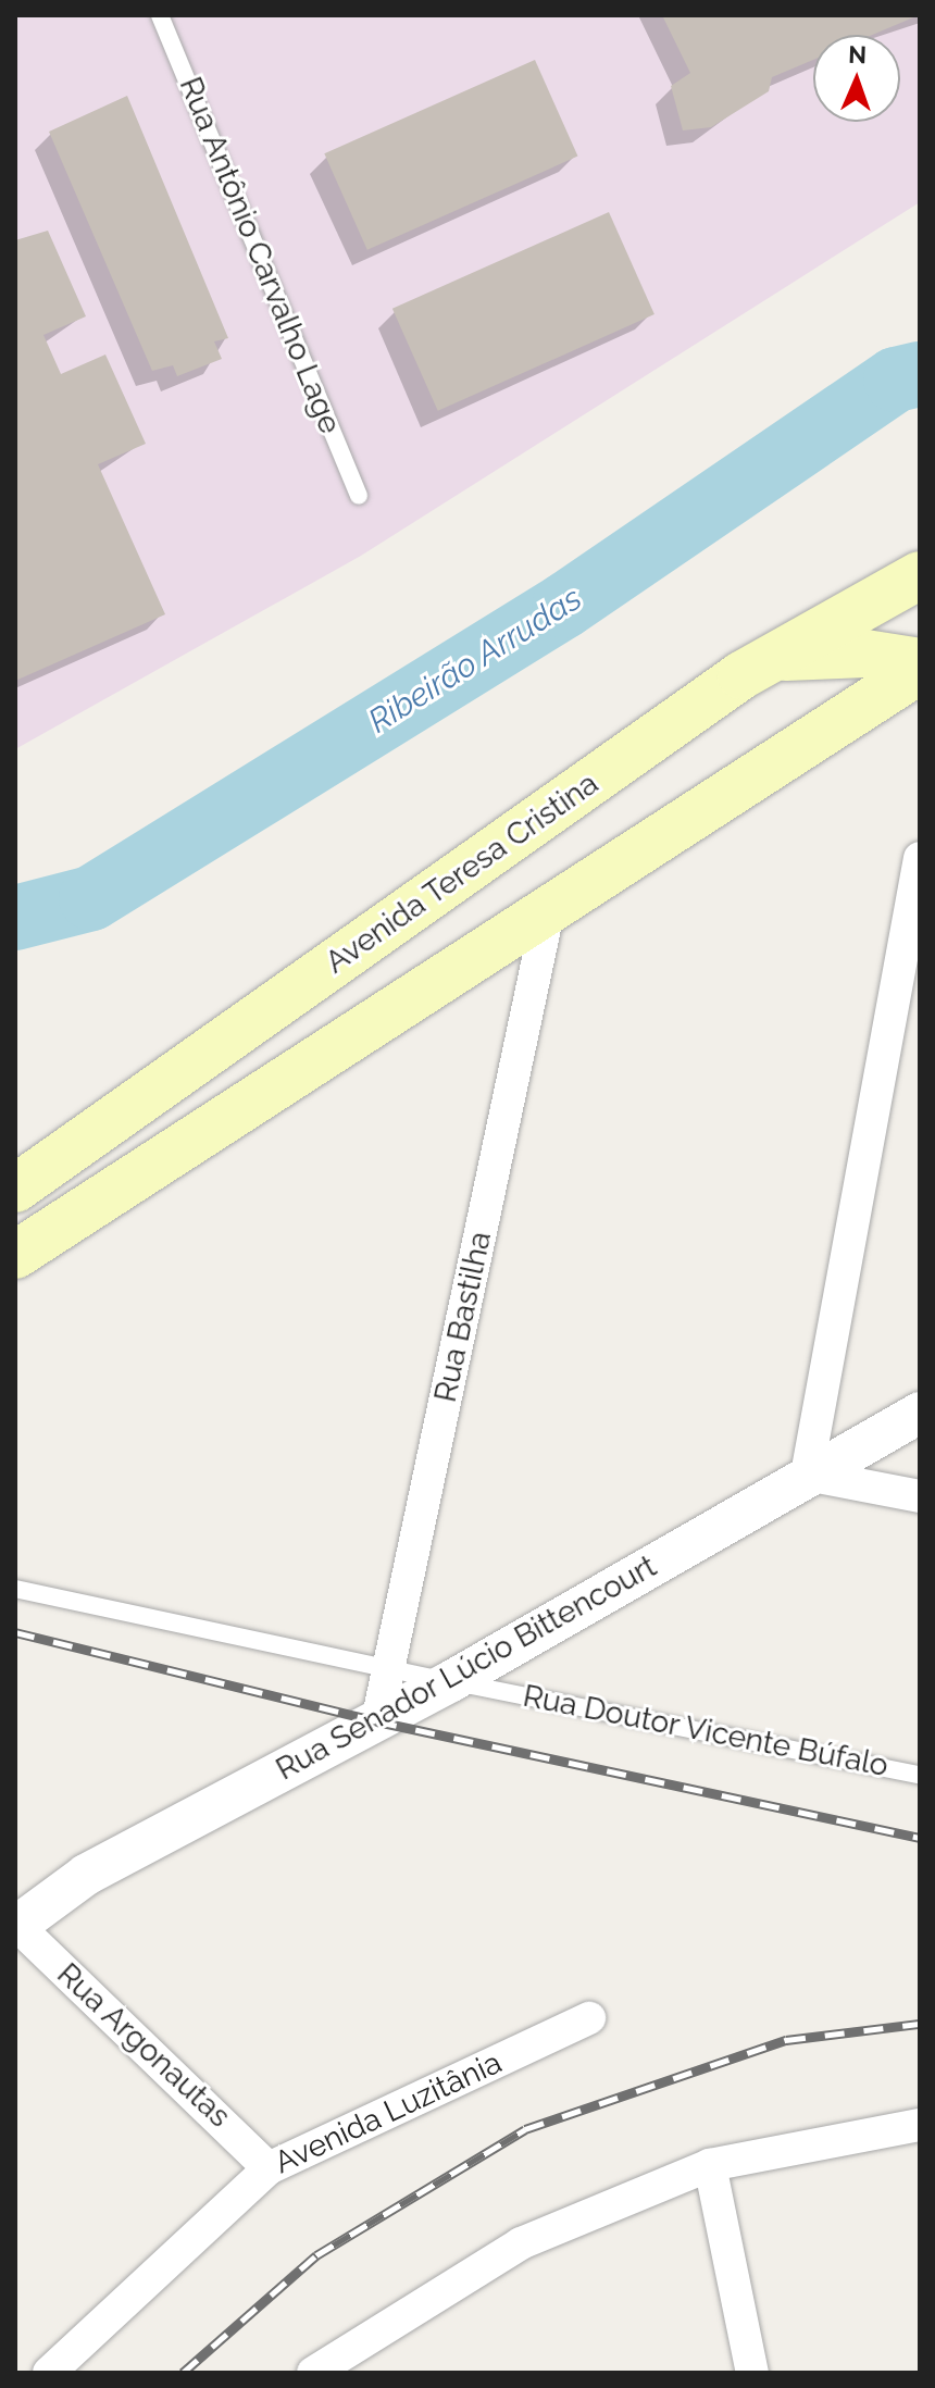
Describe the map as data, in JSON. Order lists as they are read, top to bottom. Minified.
{"streets":{"main road":["Avenida Teresa Cristina"],"street":["Rua Bastilha","Rua Senador Lúcio Bittencourt","Rua Argonautas","Avenida Luzitânia"],"lane":["Rua Antônio Carvalho Lage","Rua Doutor Vicente Búfalo"]},"crossings":[["Rua Bastilha","Rua Senador Lúcio Bittencourt"],["Rua Bastilha","Rua Doutor Vicente Búfalo"],["Rua Senador Lúcio Bittencourt","Rua Doutor Vicente Búfalo"],["Rua Senador Lúcio Bittencourt","Rua Argonautas"],["Rua Argonautas","Avenida Luzitânia"]],"water":["Ribeirão Arrudas"],"north":"top"}
